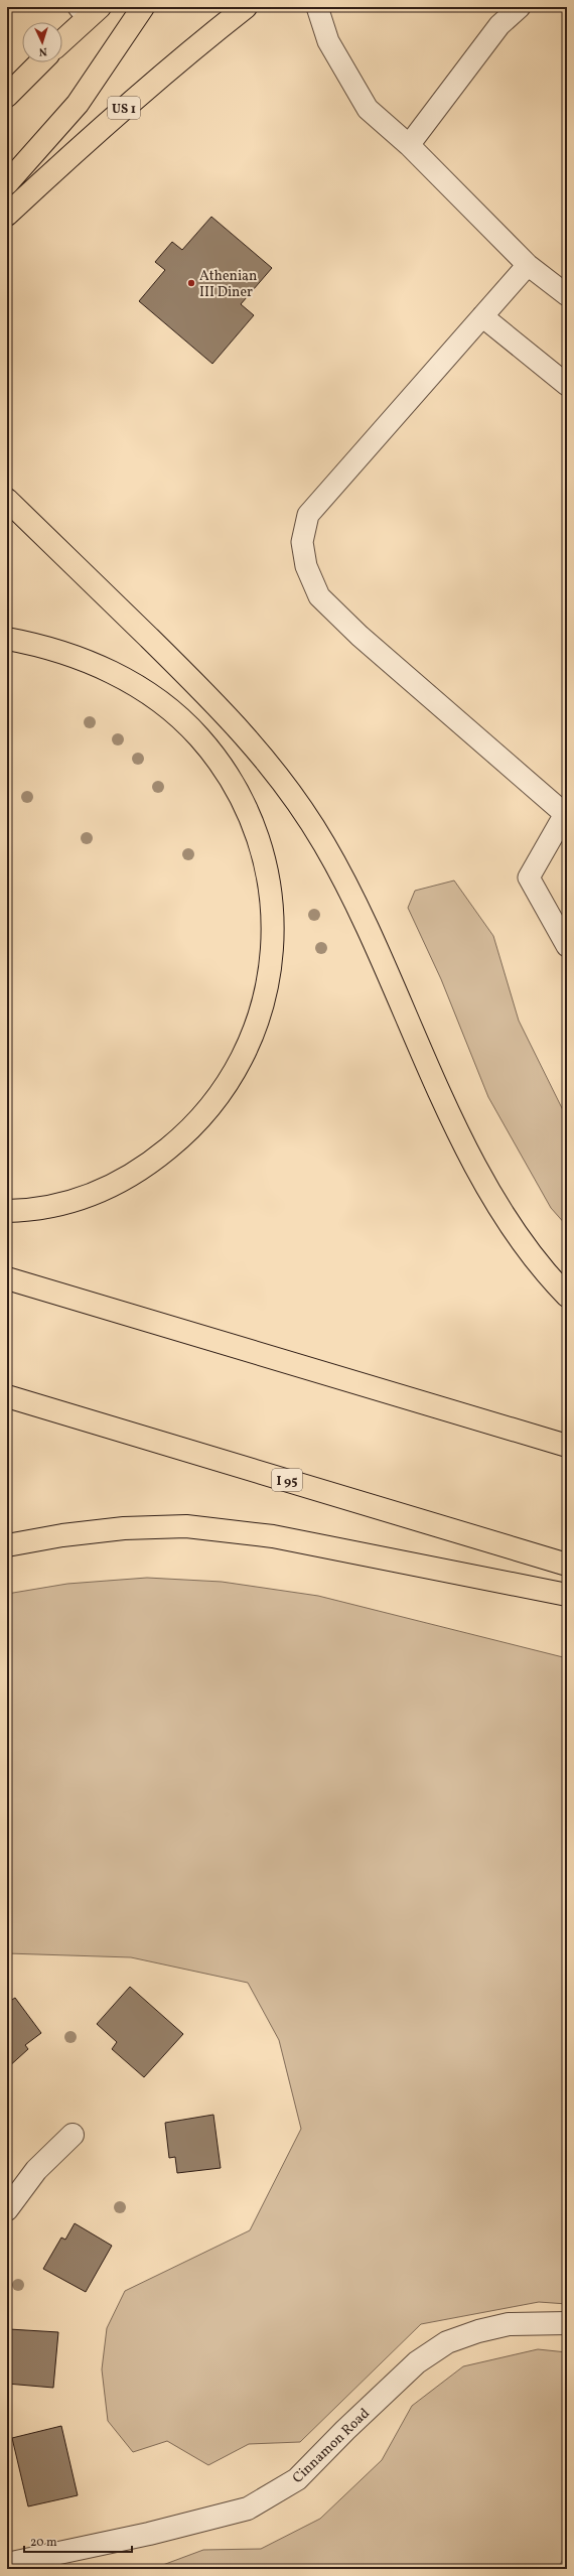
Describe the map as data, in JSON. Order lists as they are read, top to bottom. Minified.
{"streets":{"main road":["US 1","I 95"],"street":["Cinnamon Road"]},"places":["Athenian III Diner"],"scale_bar":"20 m","north":"bottom"}
